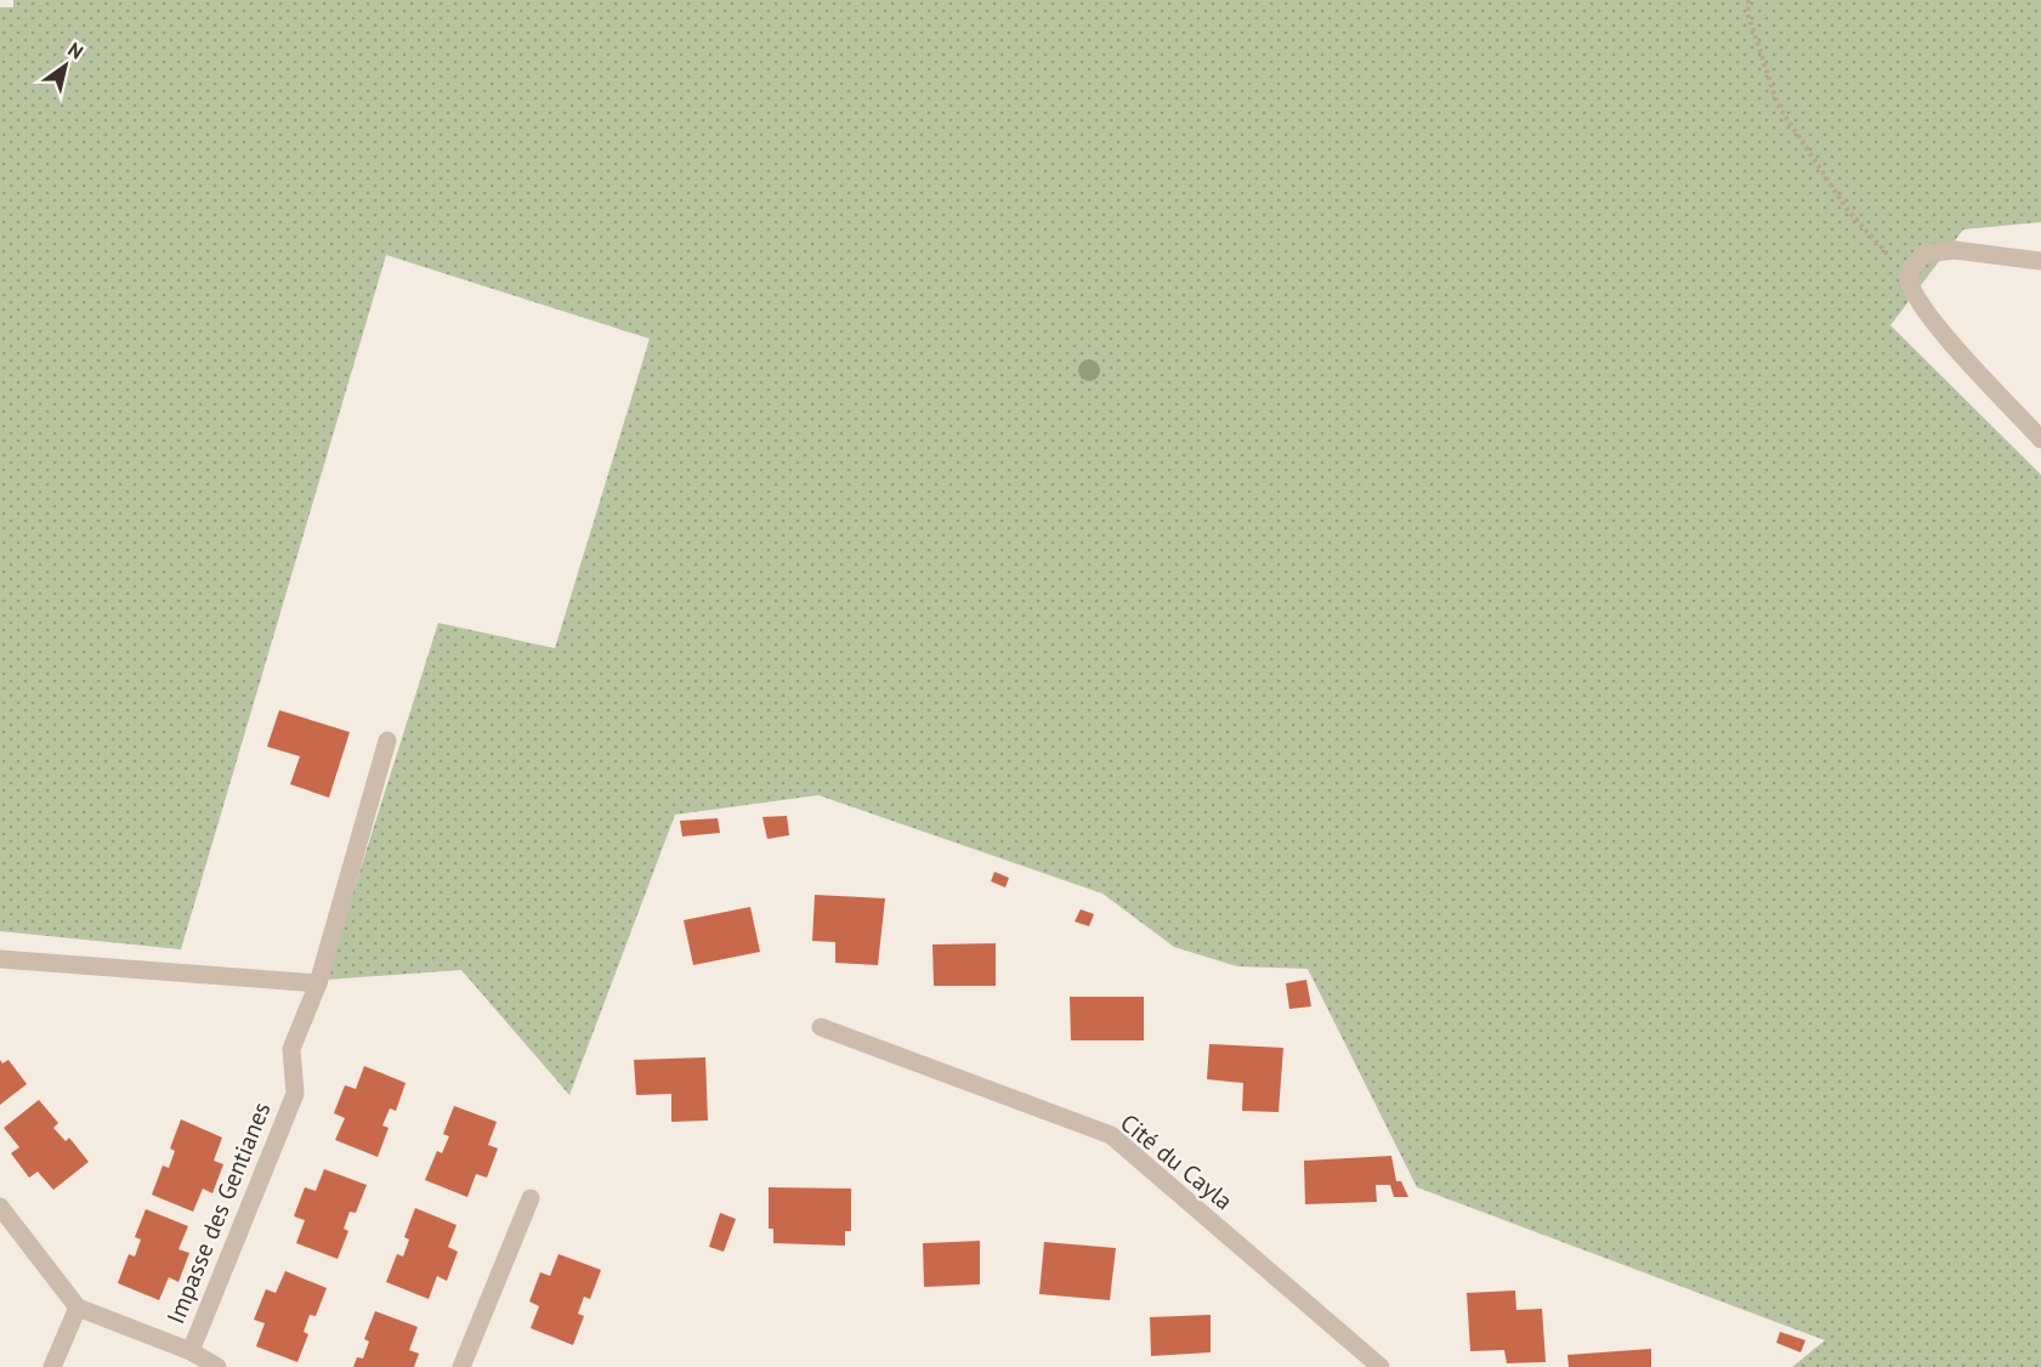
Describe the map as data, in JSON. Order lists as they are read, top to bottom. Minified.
{"streets":{"street":["Cité du Cayla","Impasse des Gentianes"]},"north":"top right"}
